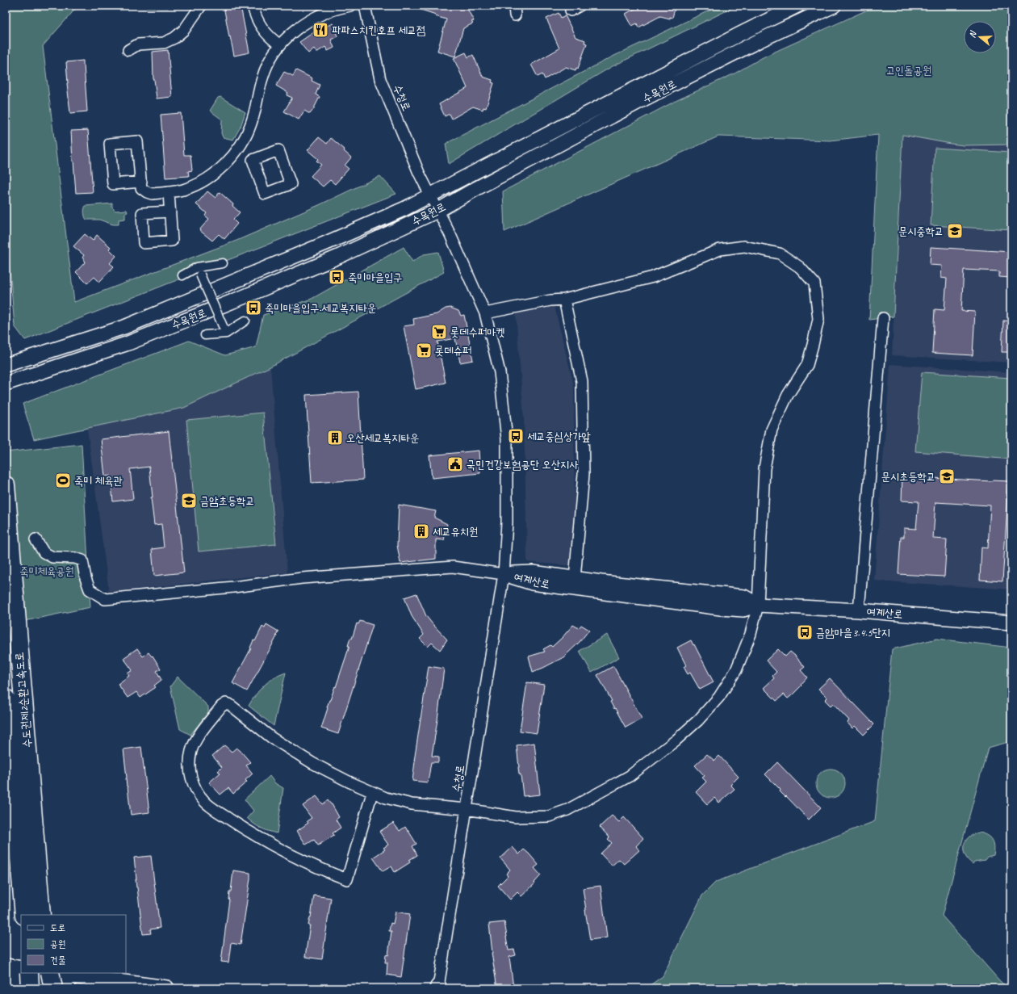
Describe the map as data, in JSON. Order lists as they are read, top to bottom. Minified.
{"streets":{"highway":["수도권제2순환고속도로"],"street":["수목원로","수청로","여계산로"]},"crossings":[["수목원로","수청로"],["수청로","여계산로"]],"parks":["고인돌공원","죽미체육공원"],"places":{"restaurant":["파파스치킨호프 세교점"],"school or university":["문시중학교","문시초등학교","금암초등학교"],"bus stop":["죽미마을입구","죽미마을입구.세교복지타운","세교중심상가앞","금암마을3.4.5단지"],"supermarket":["롯데수퍼마켓","롯데슈퍼"],"building":["오산세교복지타운","세교유치원"],"public building":["국민건강보험공단 오산지사"],"sports":["죽미 체육관"]},"legend":["도로","공원","건물"],"north":"left"}
